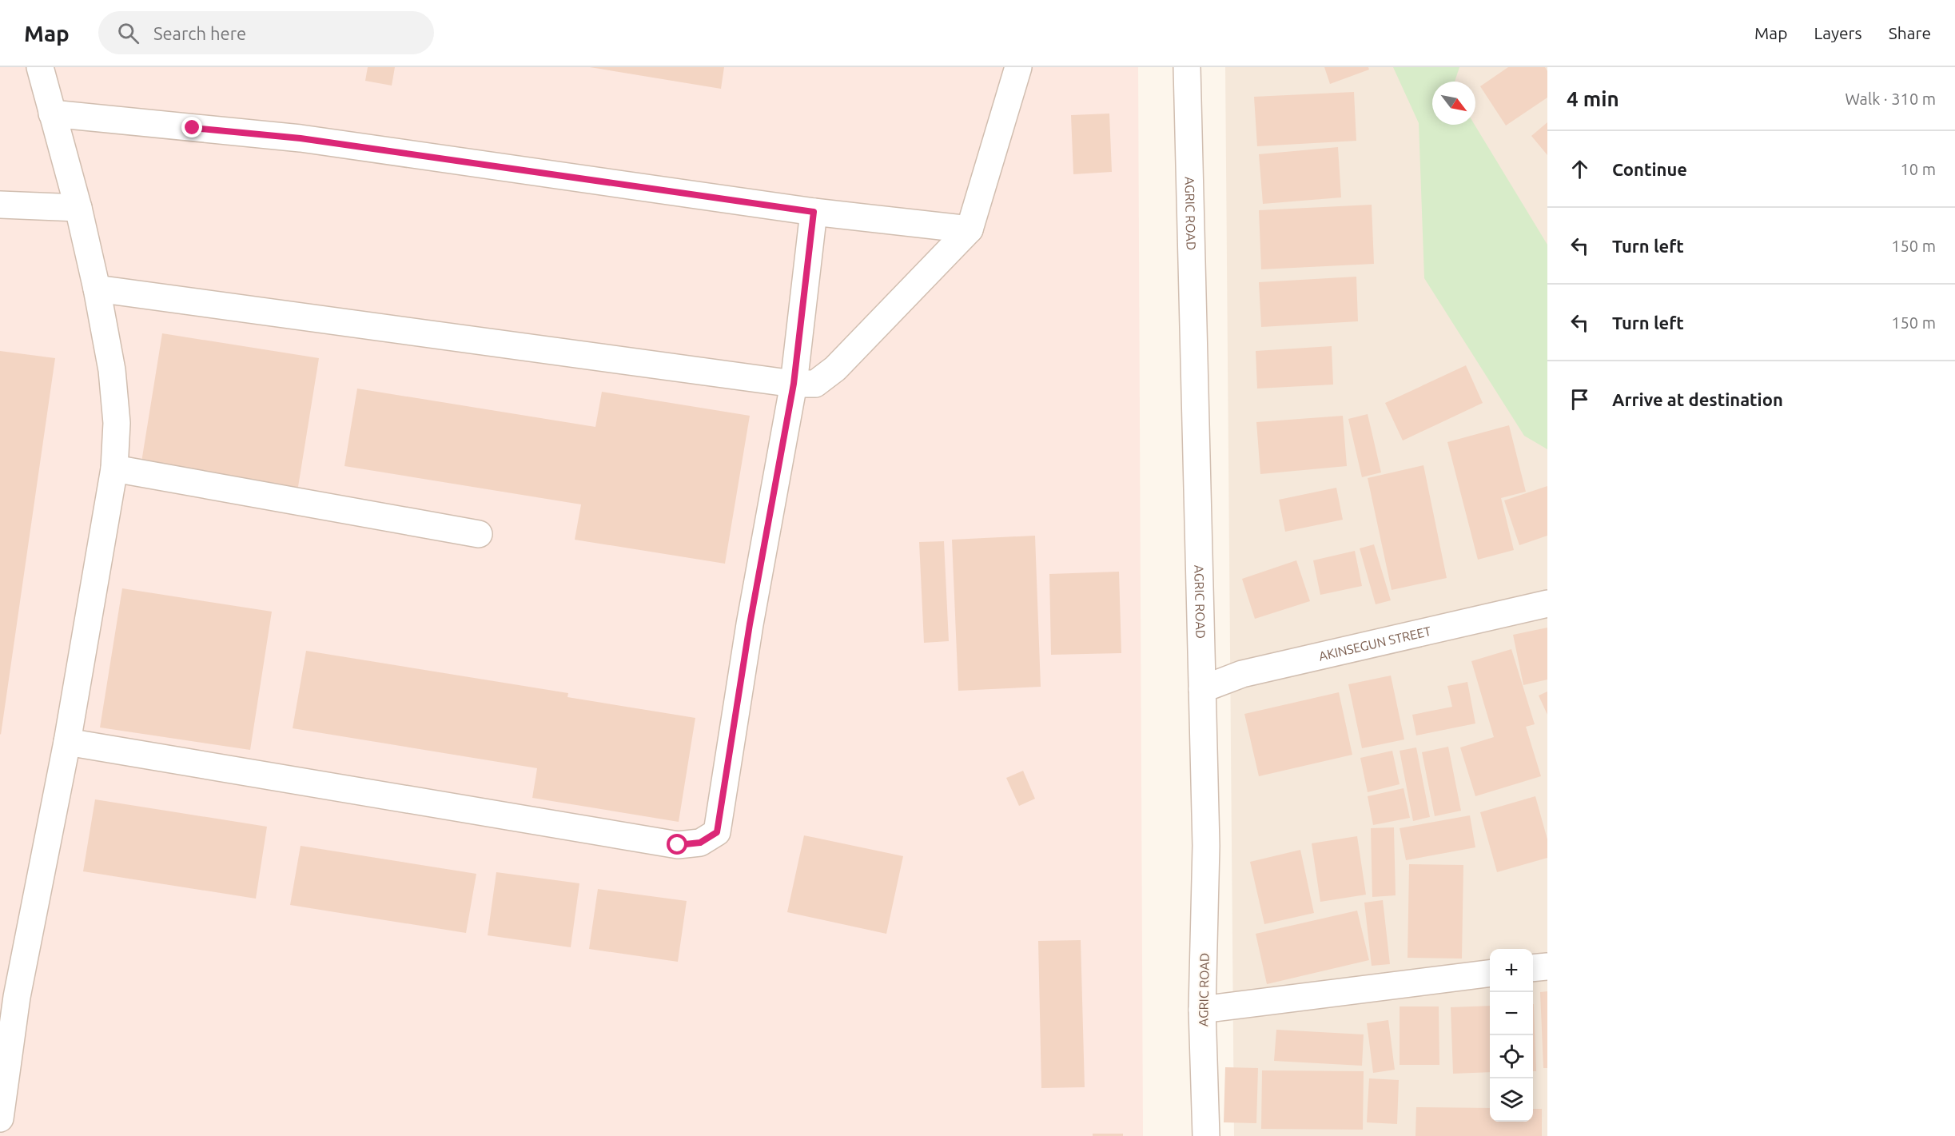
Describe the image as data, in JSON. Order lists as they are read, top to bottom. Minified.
{"streets":{"street":["AGRIC ROAD","AKINSEGUN STREET"]},"crossings":[["AGRIC ROAD","AKINSEGUN STREET"]],"north":"bottom right","page":{"header":"Map","search":"Search here","nav":["Map","Layers","Share"],"heading":["4 min","Walk · 310 m"],"list":[["Continue","10 m"],["Turn left","150 m"],["Turn left","150 m"],"Arrive at destination"],"map_buttons":["+","−"]}}
